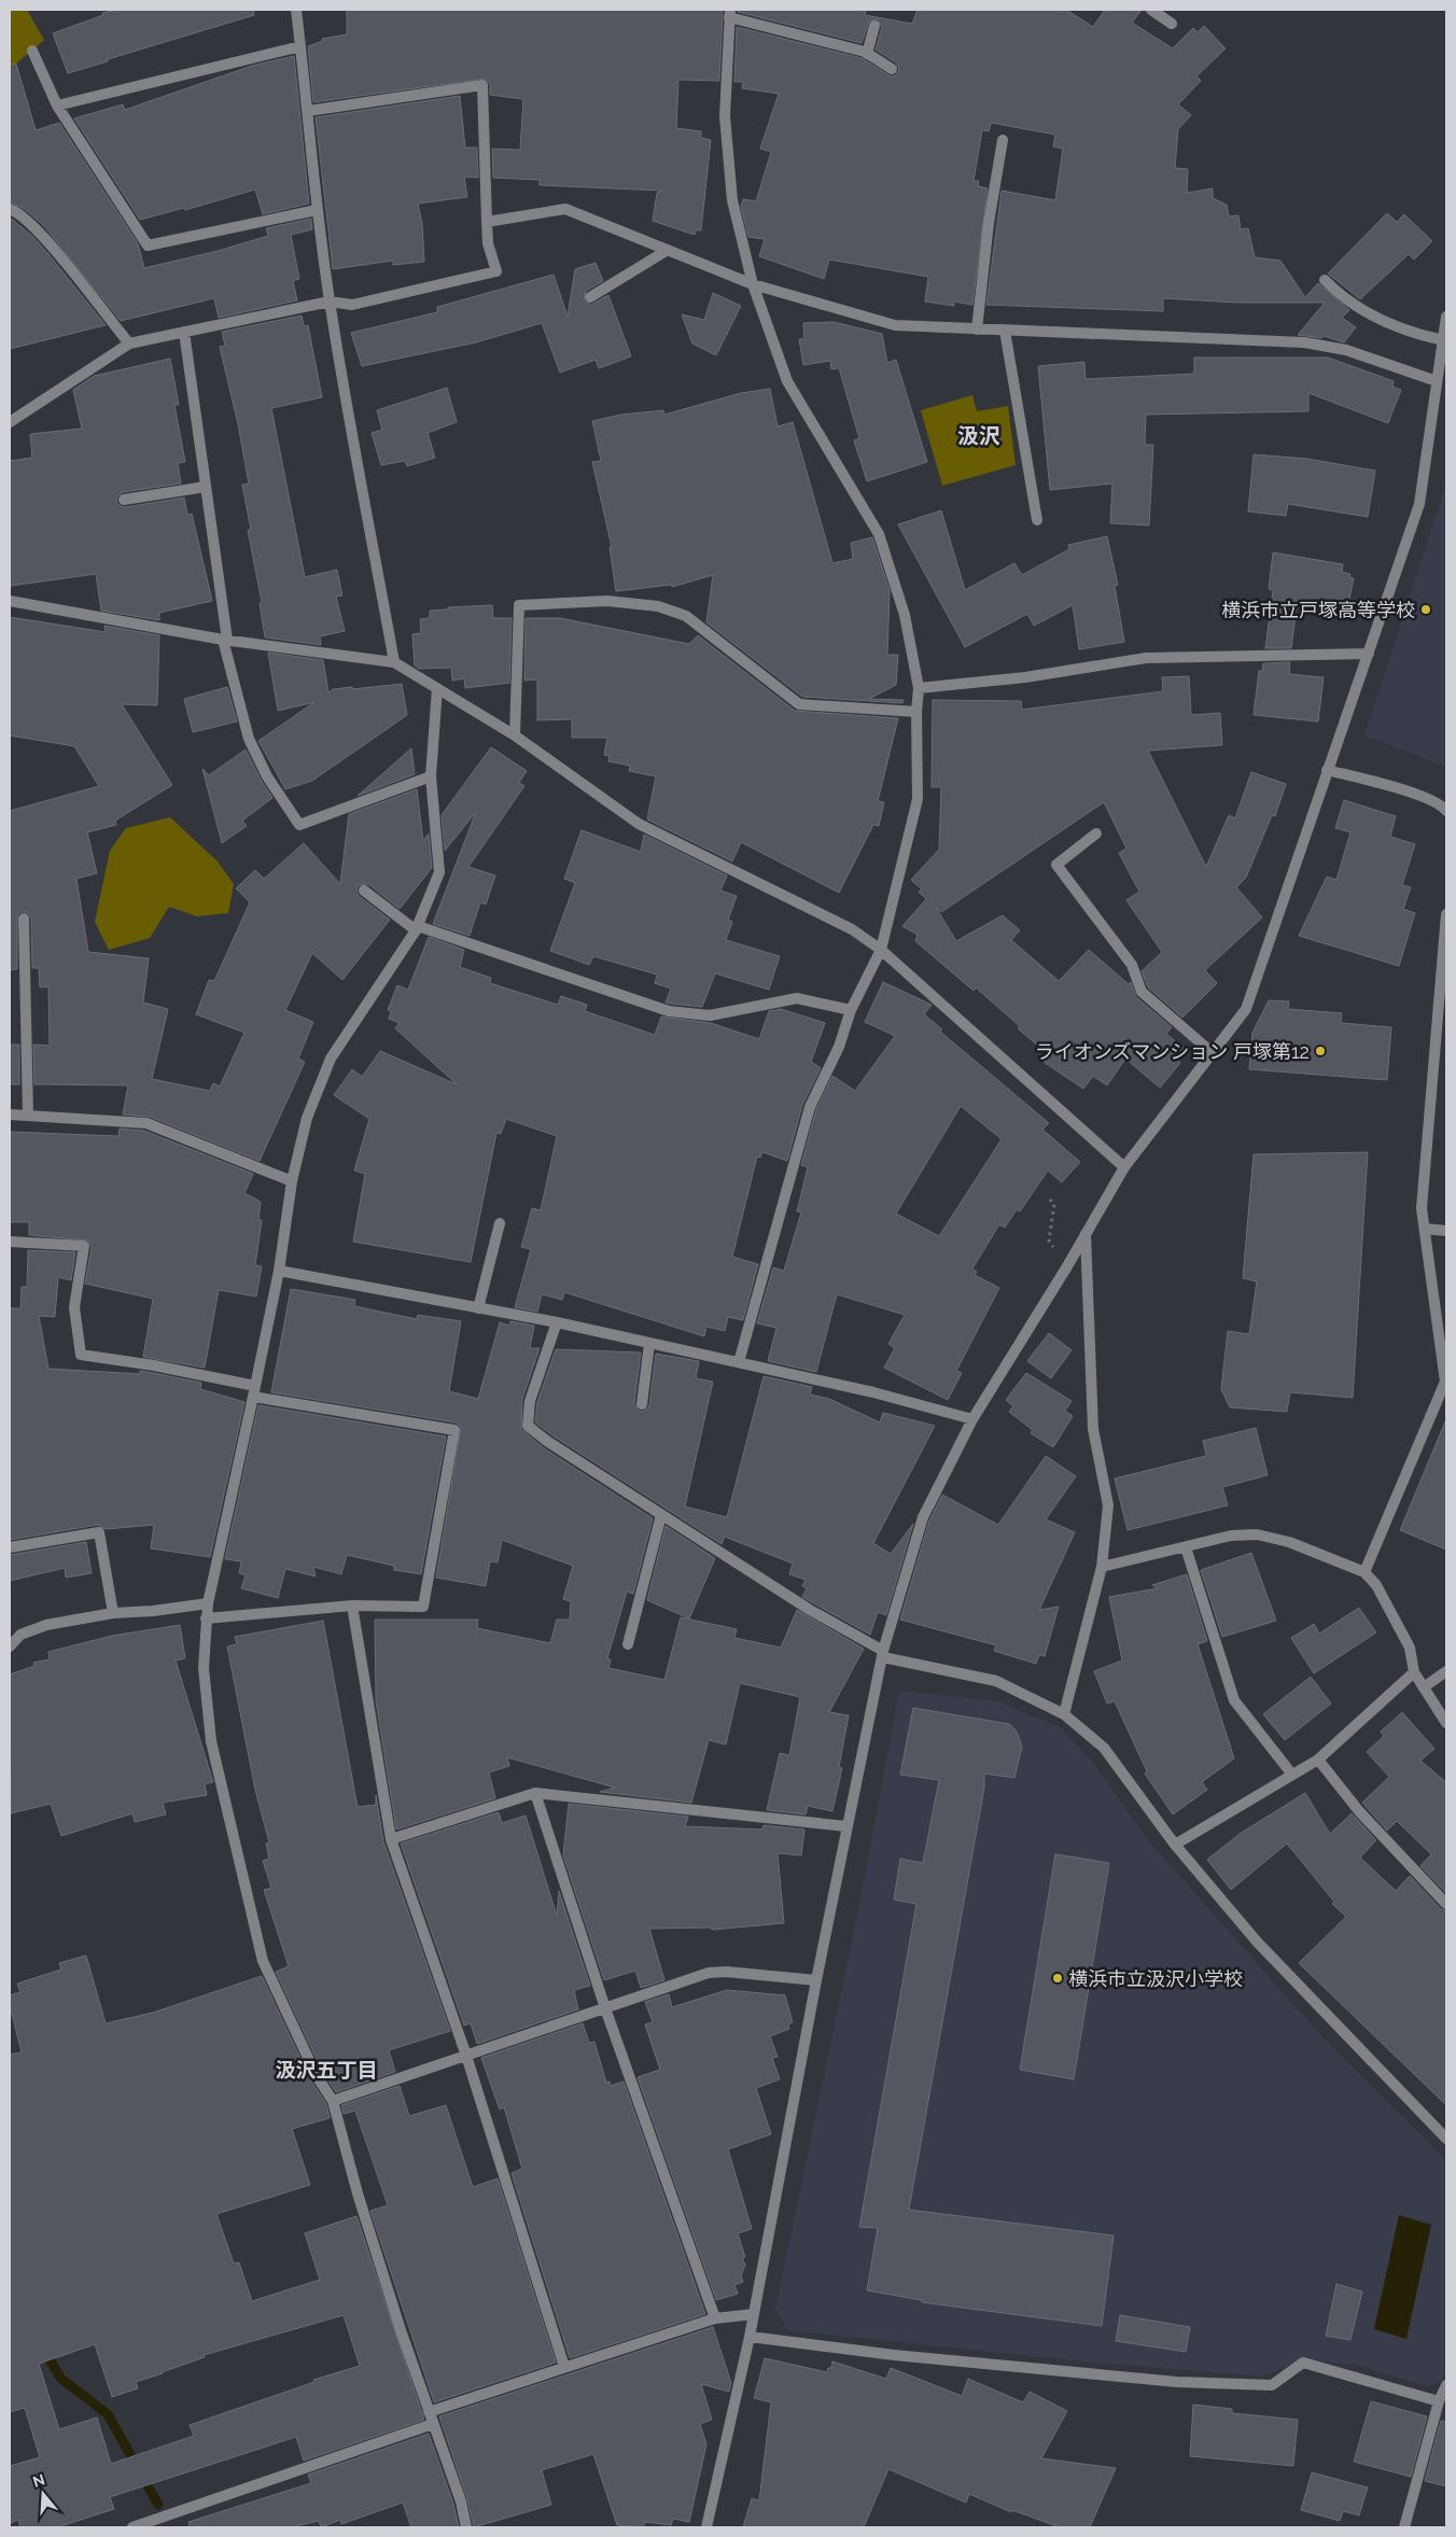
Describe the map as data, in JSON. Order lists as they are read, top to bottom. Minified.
{"districts":["汲沢","汲沢五丁目"],"places":["横浜市立戸塚高等学校","ライオンズマンション 戸塚第12","横浜市立汲沢小学校"],"north":"top"}
